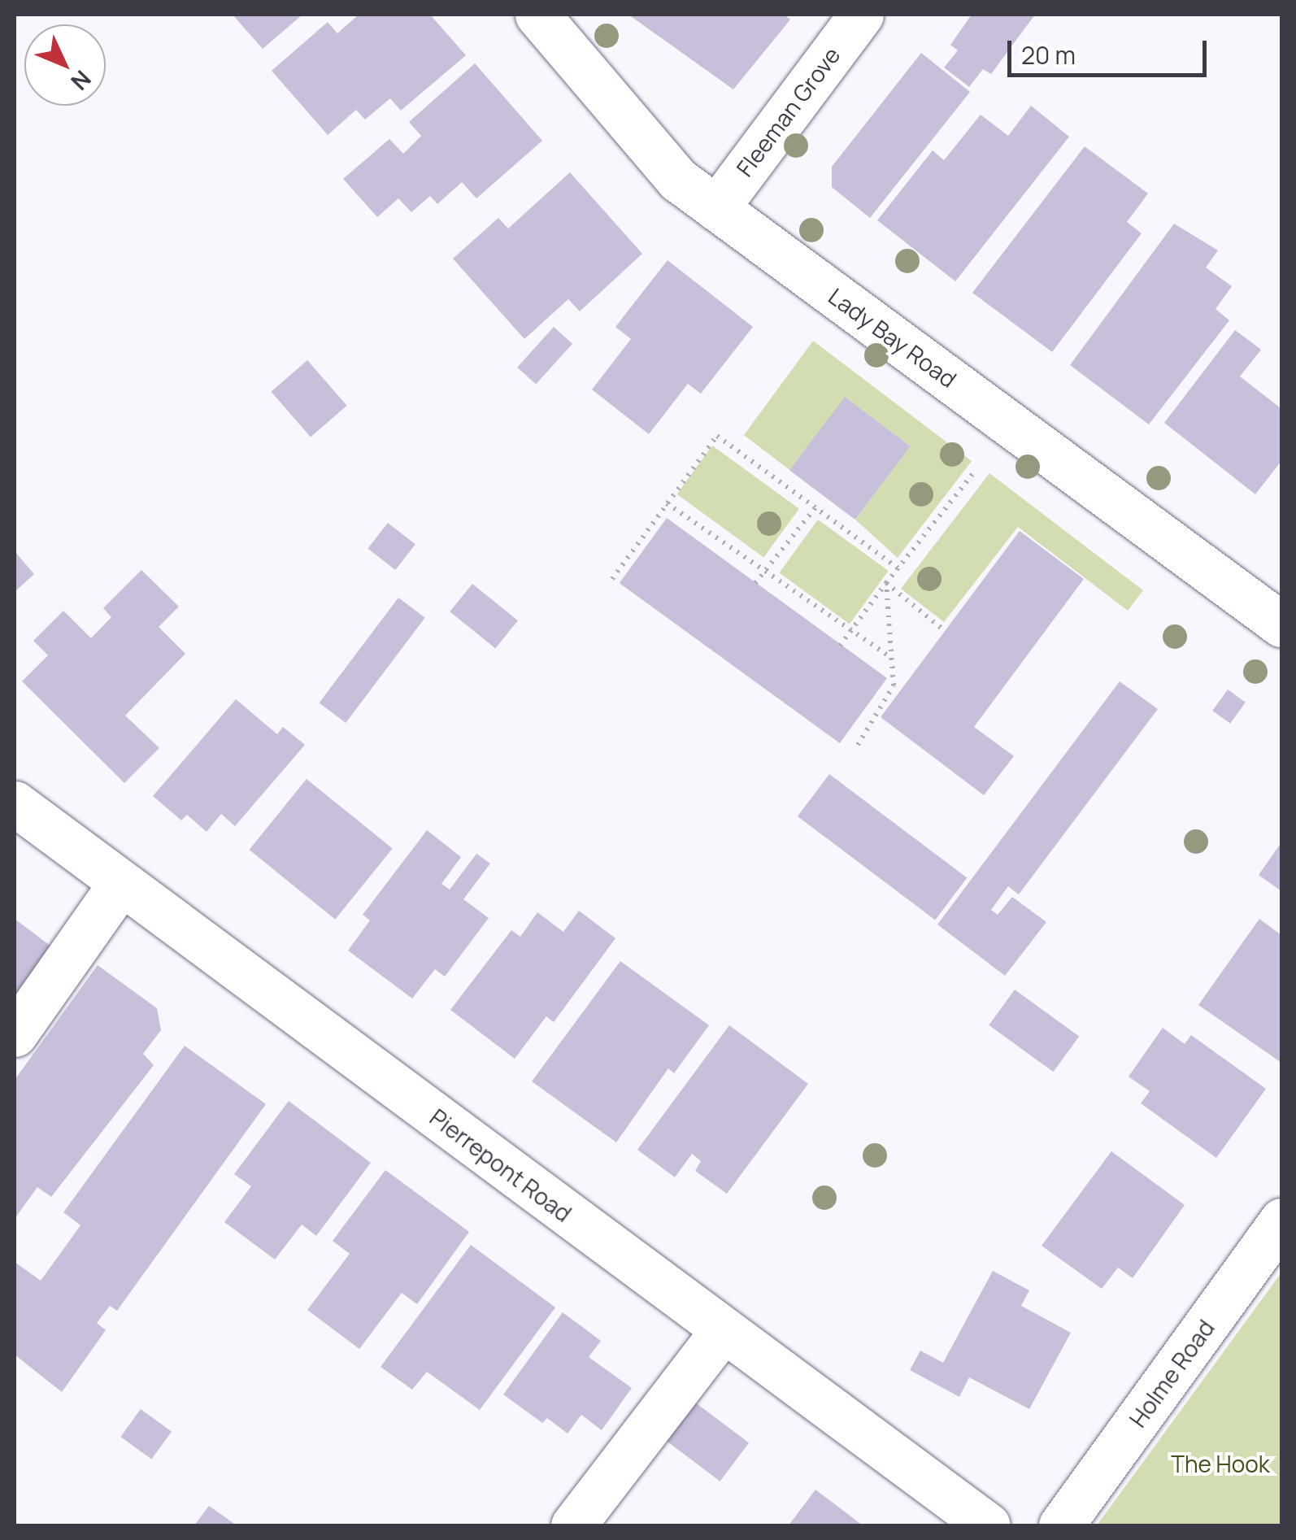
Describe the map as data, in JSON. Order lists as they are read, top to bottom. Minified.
{"streets":{"street":["Fleeman Grove","Lady Bay Road","Pierrepont Road","Holme Road"]},"crossings":[["Fleeman Grove","Lady Bay Road"]],"parks":["The Hook"],"scale_bar":"20 m","north":"bottom right"}
